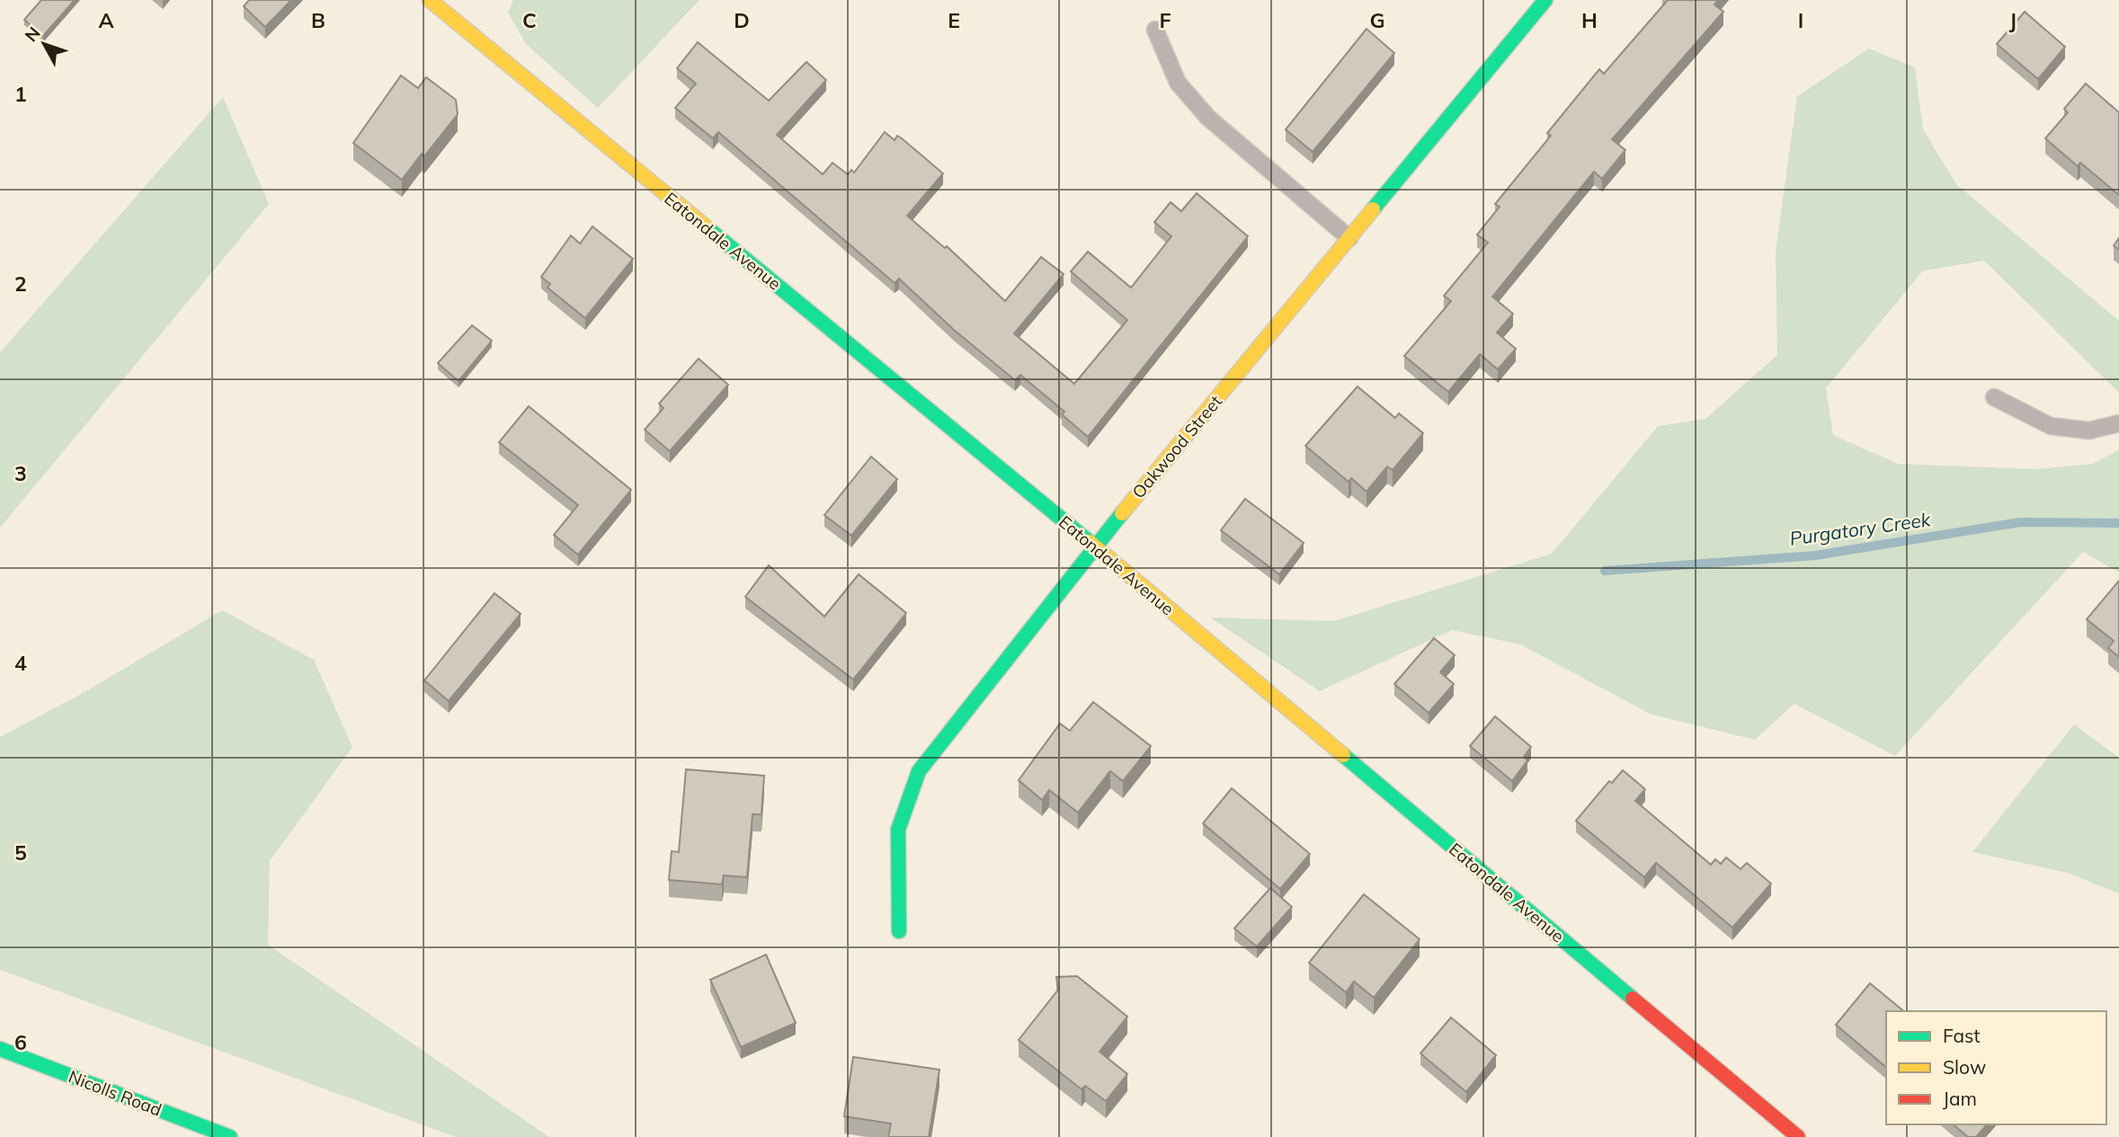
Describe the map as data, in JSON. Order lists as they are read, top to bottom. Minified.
{"streets":{"main road":["Eatondale Avenue","Oakwood Street","Nicolls Road"]},"crossings":[["Eatondale Avenue","Oakwood Street"]],"water":["Purgatory Creek"],"legend":["Fast","Slow","Jam"],"north":"top left","grid":{"columns":["A","B","C","D","E","F","G","H","I","J"],"rows":["1","2","3","4","5","6"]}}
